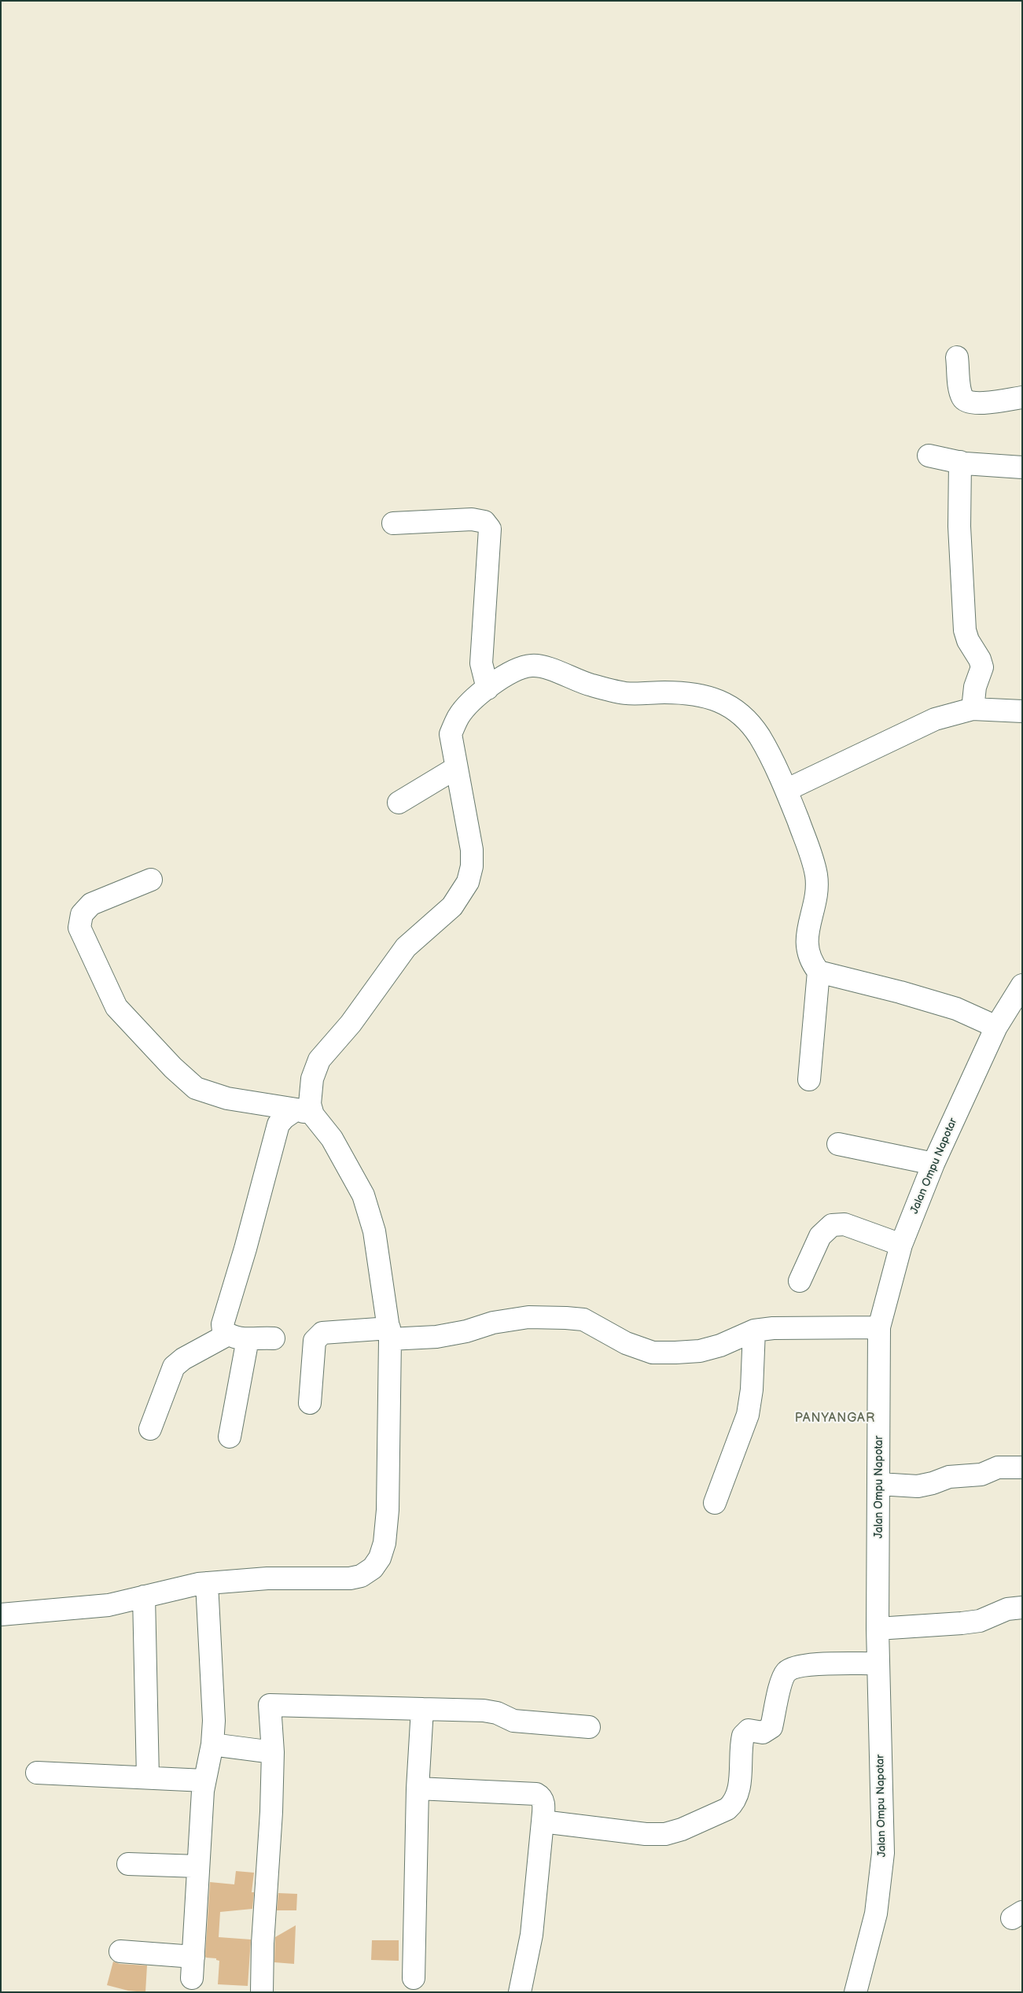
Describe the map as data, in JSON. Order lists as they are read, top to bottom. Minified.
{"streets":{"street":["Jalan Ompu Napotar"]},"districts":["PANYANGAR"]}
